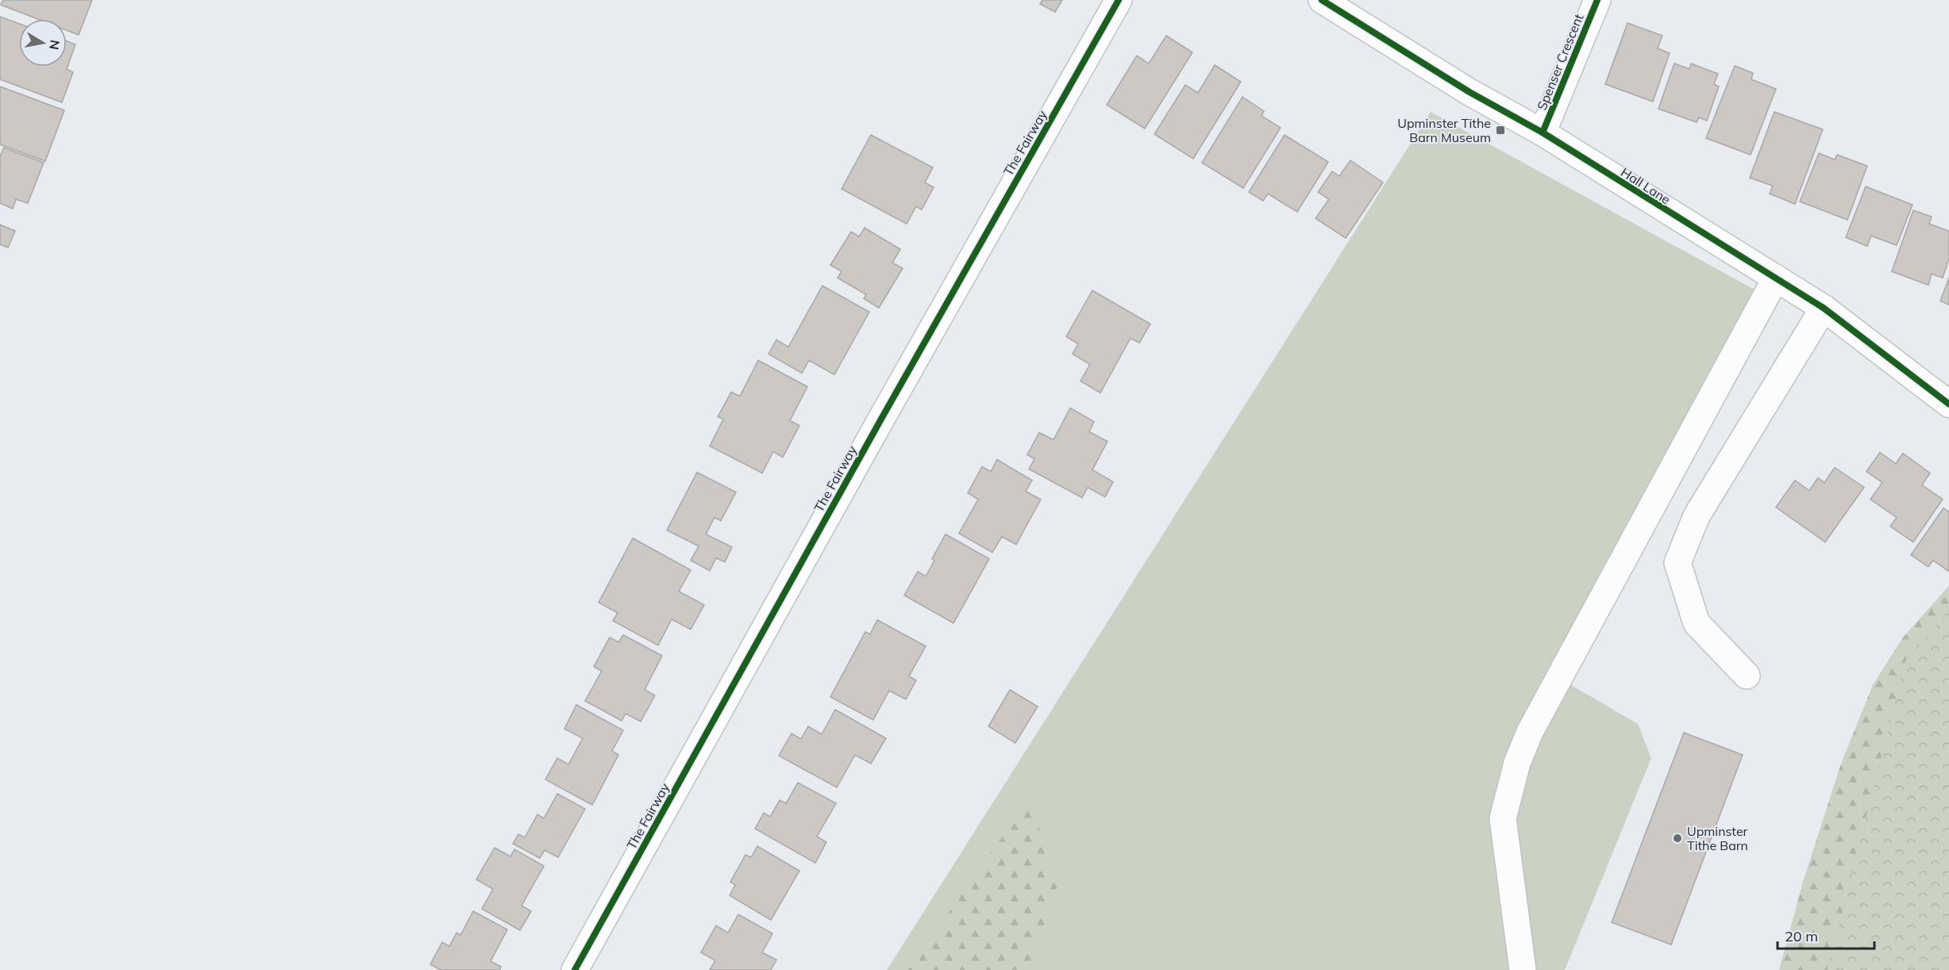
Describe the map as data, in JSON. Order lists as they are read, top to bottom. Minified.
{"streets":{"street":["Spenser Crescent","The Fairway","Hall Lane"]},"crossings":[["Spenser Crescent","Hall Lane"]],"places":{"transit":["Upminster Tithe Barn Museum"],"other":["Upminster Tithe Barn"]},"scale_bar":"20 m","north":"right"}
